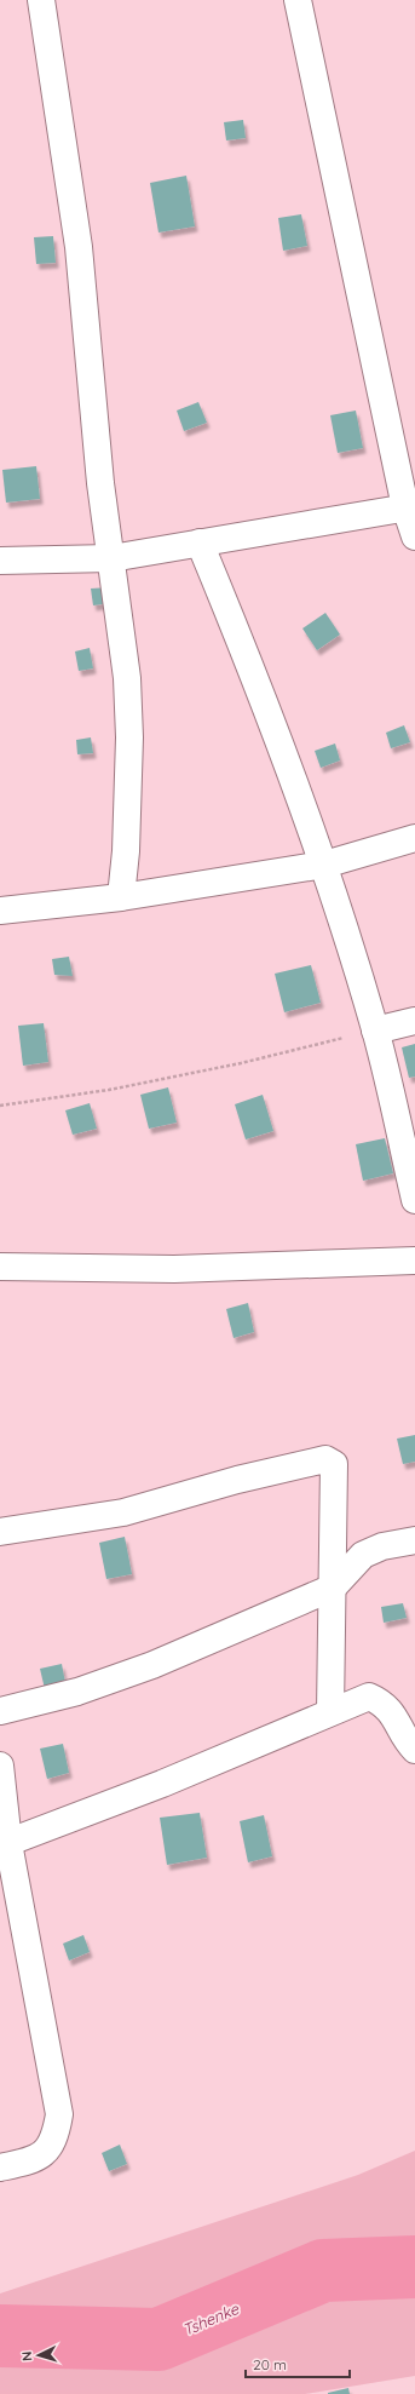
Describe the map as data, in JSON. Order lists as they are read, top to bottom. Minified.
{"water":["Tshenke"],"scale_bar":"20 m","north":"left"}
